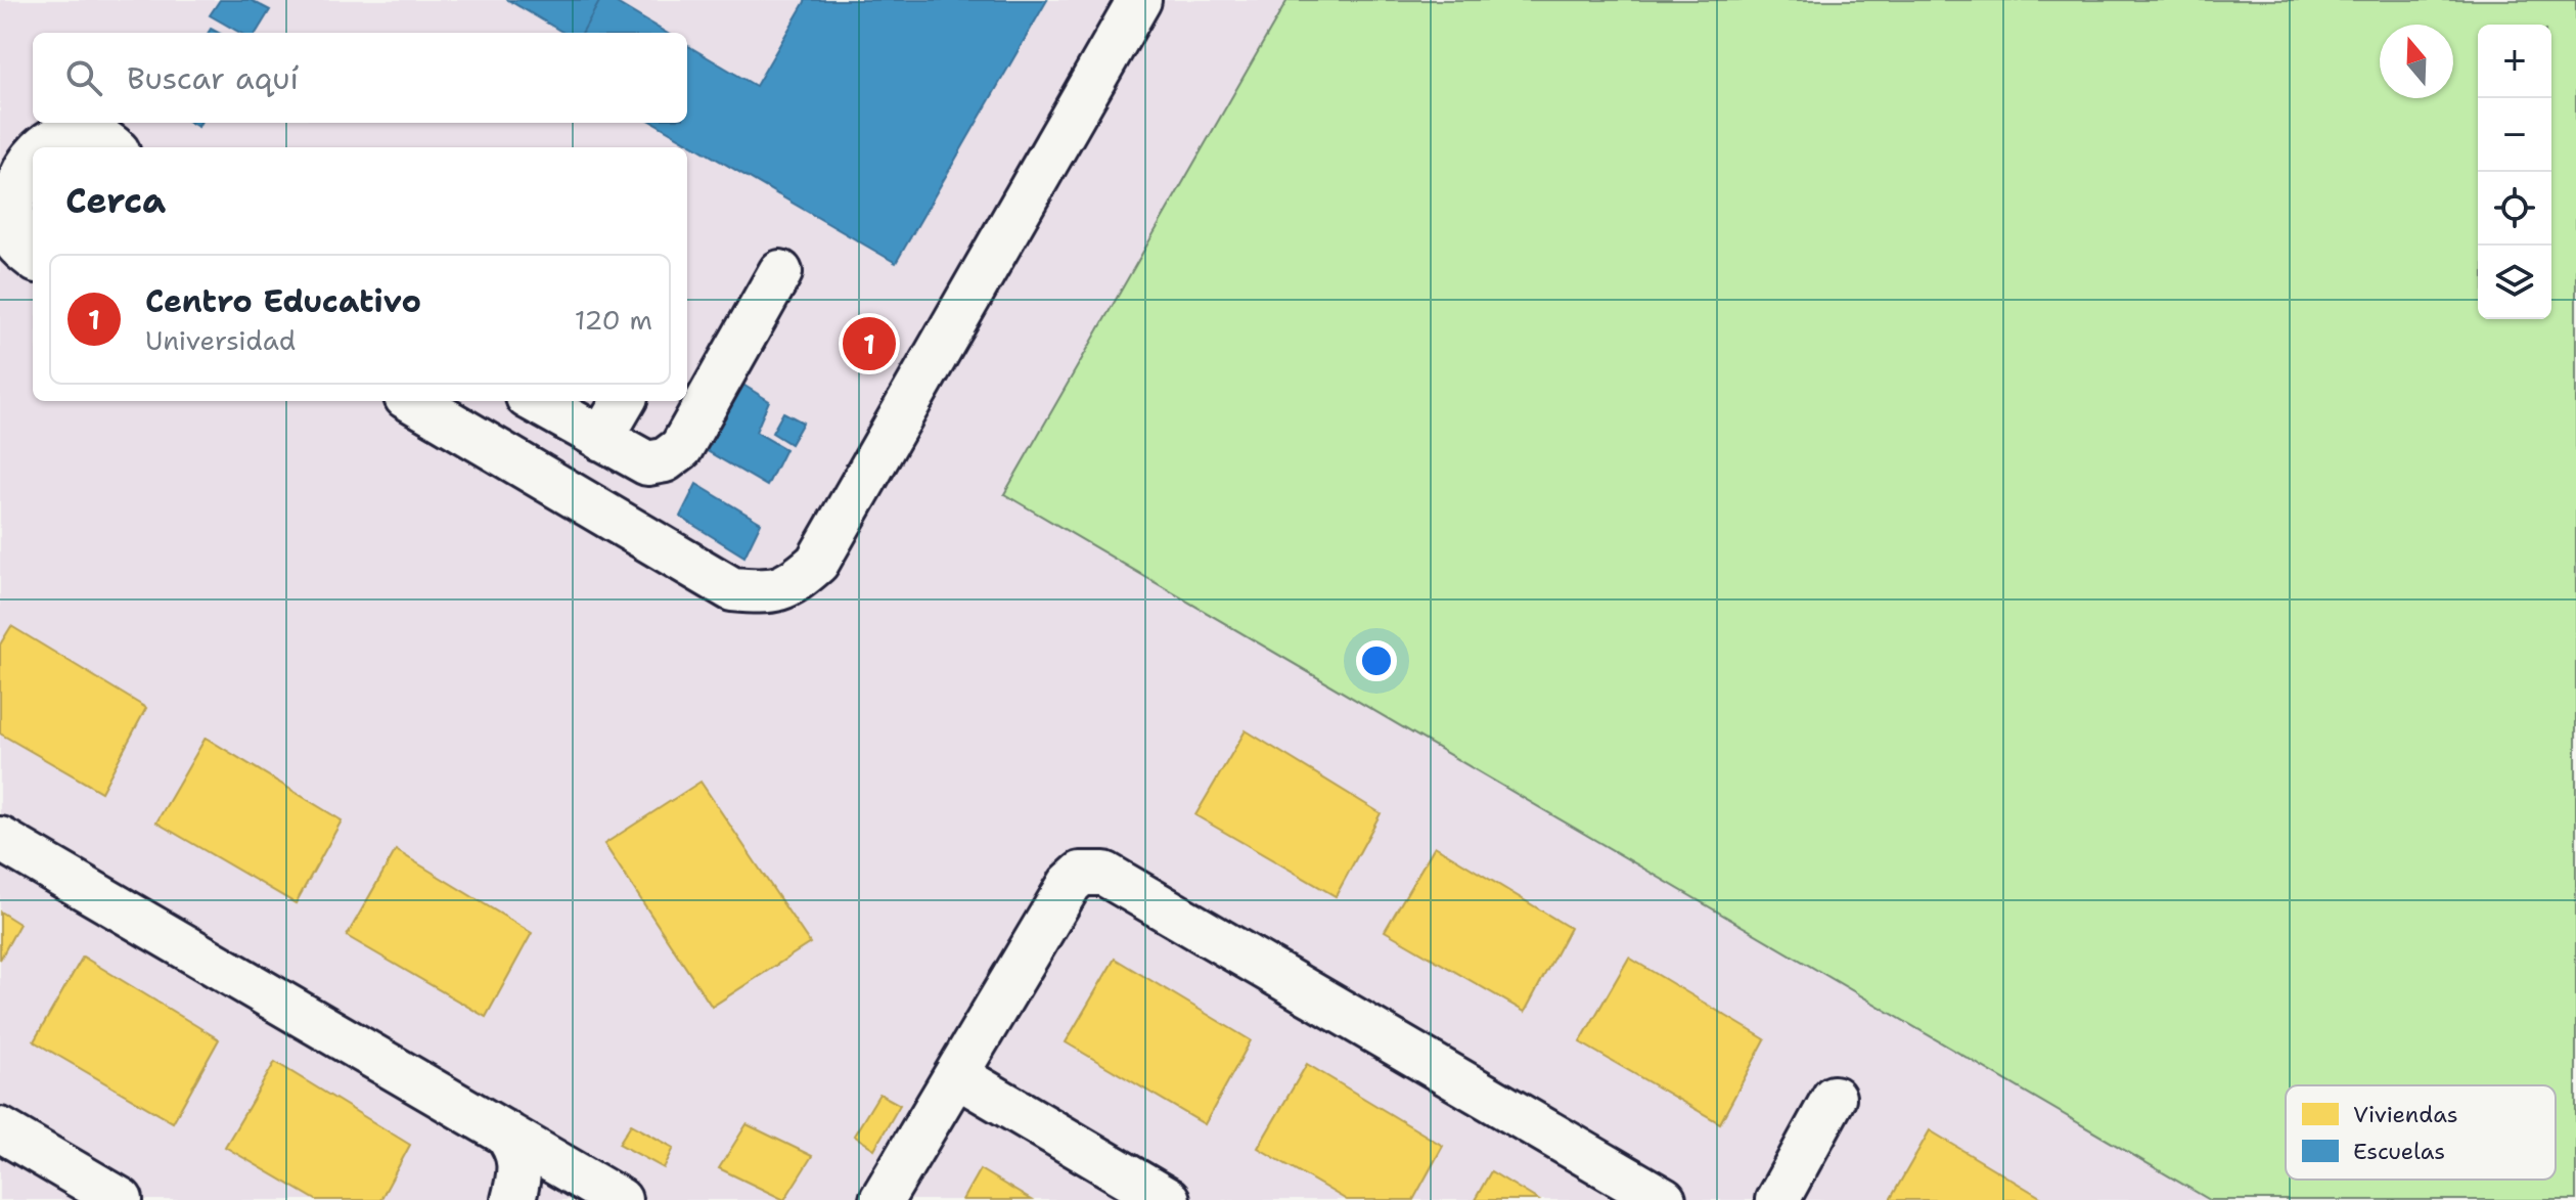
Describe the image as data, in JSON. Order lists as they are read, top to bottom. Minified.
{"legend":["Viviendas","Escuelas"],"north":"top","page":{"map_buttons":["+","−"],"search":"Buscar aquí","heading":"Cerca","list":[{"mark":"1","name":"Centro Educativo","note":"Universidad","value":"120 m"}],"pins":"1"}}
